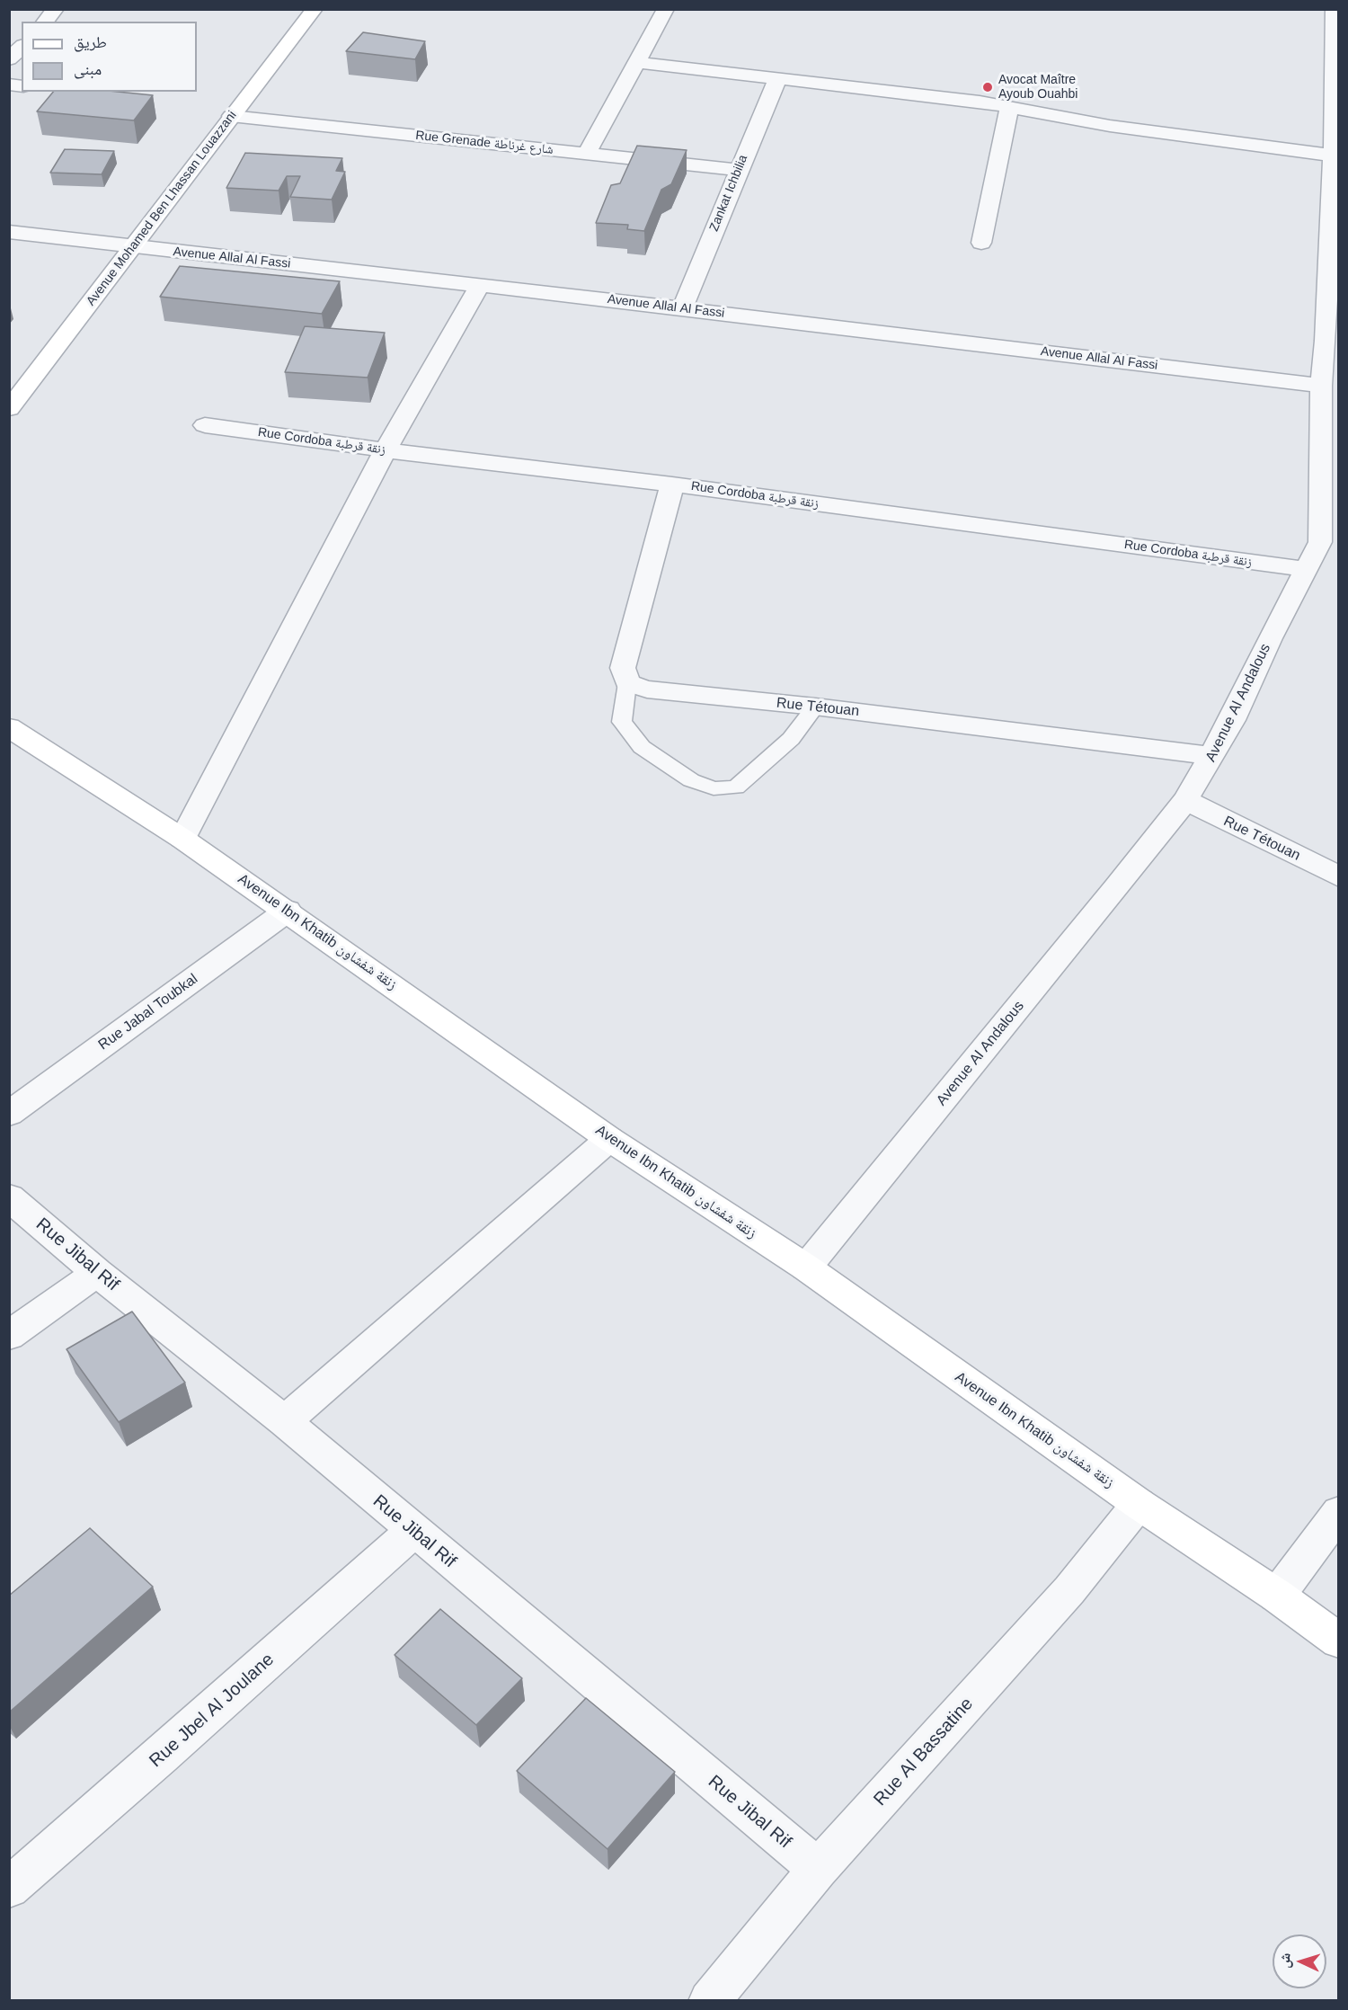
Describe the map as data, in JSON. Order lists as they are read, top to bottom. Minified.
{"streets":{"street":["Rue Grenade شارع غرناطة","Zankat Ichbilia","Avenue Mohamed Ben Lhassan Louazzani","Avenue Allal Al Fassi","Rue Cordoba زنقة قرطبة","Avenue Al Andalous","Rue Tétouan","Avenue Ibn Khatib زنقة شفشاون","Rue Jabal Toubkal","Rue Jibal Rif","Rue Jbel Al Joulane","Rue Al Bassatine"]},"crossings":[["Rue Grenade شارع غرناطة","Zankat Ichbilia"],["Rue Grenade شارع غرناطة","Avenue Mohamed Ben Lhassan Louazzani"],["Zankat Ichbilia","Avenue Allal Al Fassi"],["Avenue Mohamed Ben Lhassan Louazzani","Avenue Allal Al Fassi"],["Avenue Allal Al Fassi","Avenue Al Andalous"],["Rue Cordoba زنقة قرطبة","Avenue Al Andalous"],["Avenue Al Andalous","Rue Tétouan"],["Avenue Al Andalous","Avenue Ibn Khatib زنقة شفشاون"],["Avenue Ibn Khatib زنقة شفشاون","Rue Jabal Toubkal"],["Avenue Ibn Khatib زنقة شفشاون","Rue Al Bassatine"],["Rue Jibal Rif","Rue Jbel Al Joulane"],["Rue Jibal Rif","Rue Al Bassatine"]],"places":["Avocat Maître Ayoub Ouahbi"],"legend":["طريق","مبنى"],"north":"left"}
